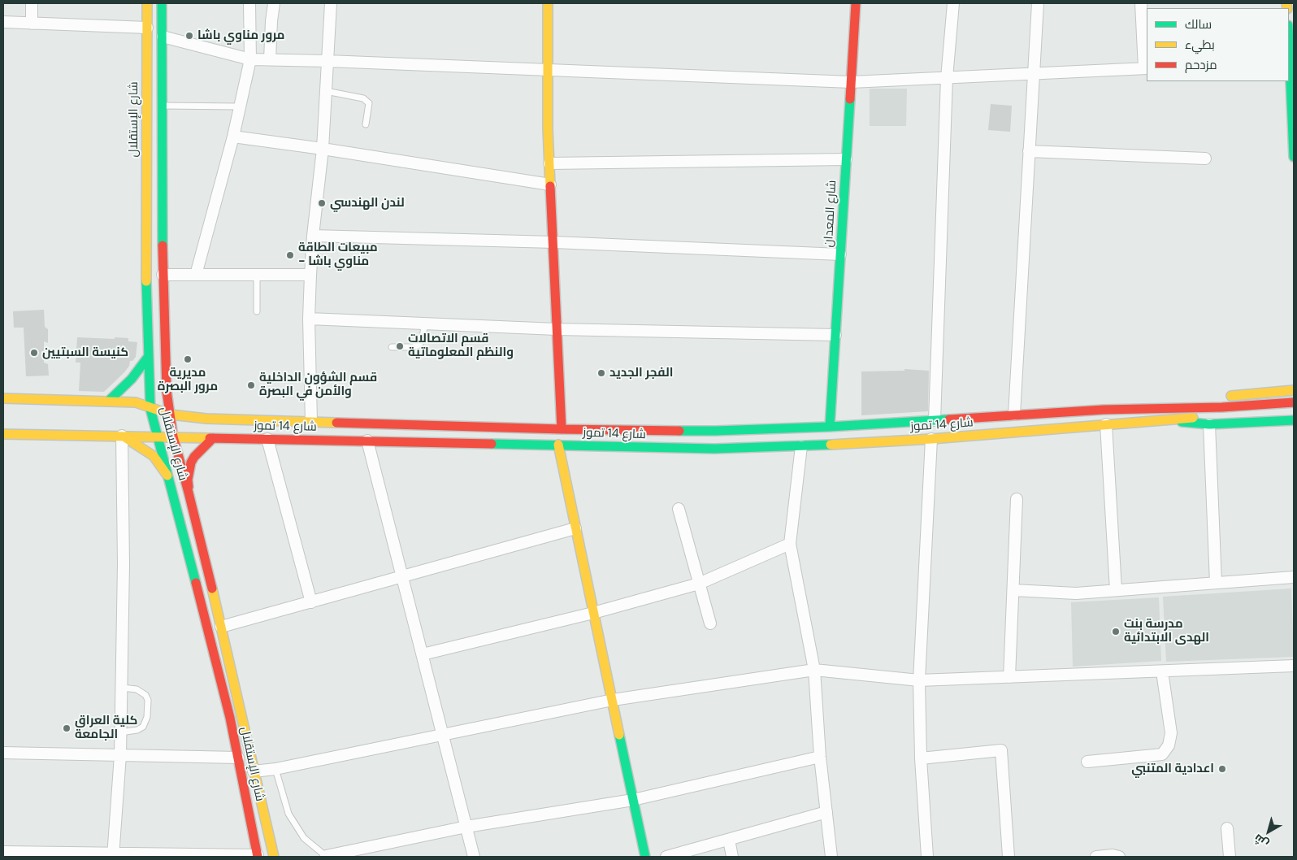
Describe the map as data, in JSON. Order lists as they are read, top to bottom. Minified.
{"streets":{"main road":["شارع الإستقلال","شارع المعدان","شارع 14 تموز"]},"crossings":[["شارع الإستقلال","شارع 14 تموز"],["شارع المعدان","شارع 14 تموز"]],"places":["مرور مناوي باشا","لندن الهندسي","مبيعات الطاقة - مناوي باشا","قسم الاتصالات والنظم المعلوماتية","كنيسة السبتيين","مديرية مرور البصرة","الفجر الجديد","قسم الشؤون الداخلية والأمن في البصرة","مدرسة بنت الهدى اﻻبتدائية","كلية العراق الجامعة","اعدادية المتنبي"],"legend":["سالك","بطيء","مزدحم"],"north":"bottom left"}
